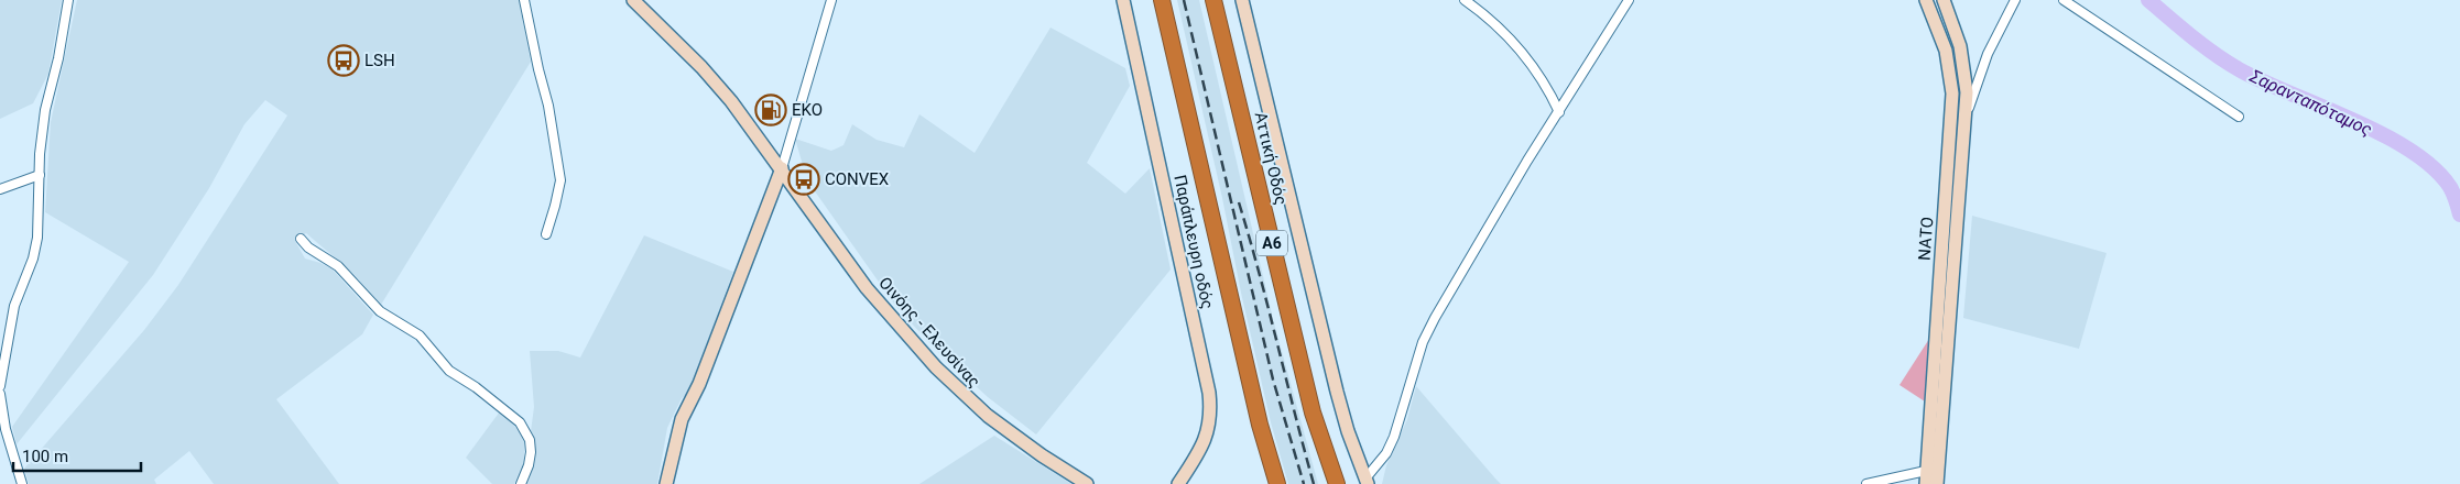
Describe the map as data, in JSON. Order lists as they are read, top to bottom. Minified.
{"streets":{"highway":["Αττική Οδός","Α6"],"main road":["ΝΑΤΟ","Παράπλευρη οδός","Οινόης - Ελευσίνας"]},"water":["Σαρανταπόταμος"],"places":{"bus stop":["LSH","CONVEX"],"fuel station":["EKO"]},"scale_bar":"100 m"}
